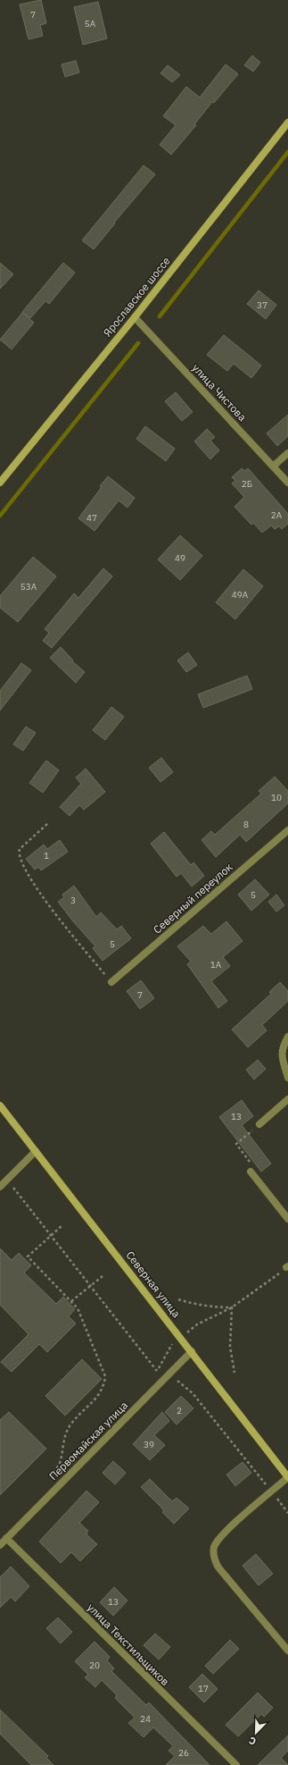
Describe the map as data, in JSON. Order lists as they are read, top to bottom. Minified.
{"streets":{"main road":["Ярославское шоссе","Северная улица"],"street":["улица Чистова","Северный переулок","Первомайская улица","улица Текстильщиков"]},"crossings":[["Ярославское шоссе","улица Чистова"],["Северная улица","Первомайская улица"],["Первомайская улица","улица Текстильщиков"]],"house_numbers":["7","5А","37","2Б","2А","47","49","53А","49А","10","8","1","5","3","5","1А","7","13","2","39","13","20","17","24","26"],"north":"bottom left"}
